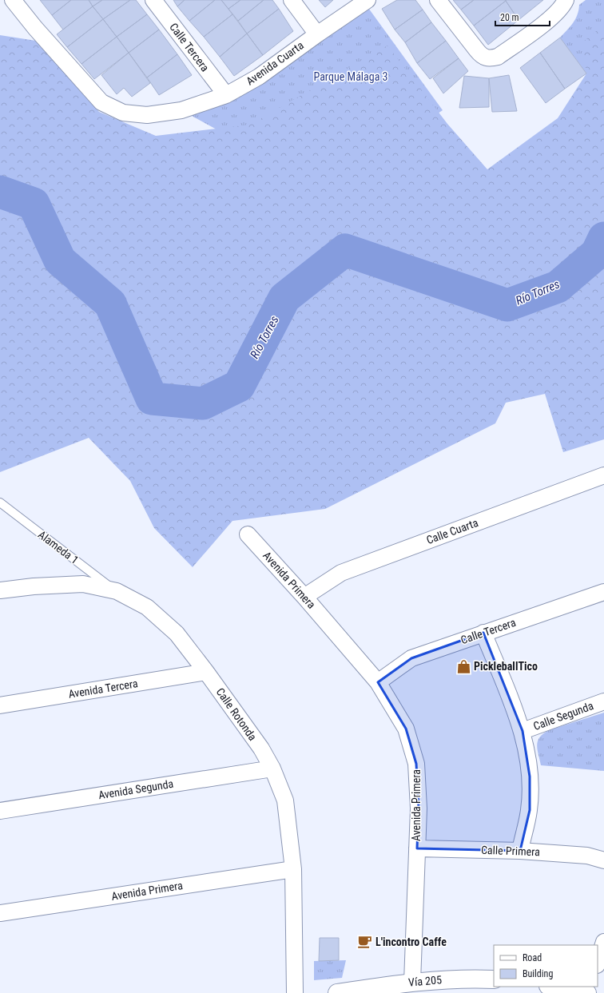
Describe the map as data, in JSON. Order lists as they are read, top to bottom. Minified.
{"streets":{"main road":["Vía 205"],"street":["Calle Tercera","Avenida Cuarta","Calle Cuarta","Avenida Primera","Avenida Tercera","Calle Rotonda","Calle Segunda","Avenida Segunda","Calle Primera"],"lane":["Alameda 1"]},"crossings":[["Calle Tercera","Avenida Cuarta"],["Calle Tercera","Avenida Primera"],["Calle Cuarta","Avenida Primera"],["Alameda 1","Calle Rotonda"],["Avenida Primera","Calle Rotonda"],["Avenida Primera","Calle Primera"],["Avenida Primera","Vía 205"],["Avenida Tercera","Calle Rotonda"],["Calle Rotonda","Avenida Segunda"]],"water":["Río Torres"],"parks":["Parque Málaga 3"],"places":{"shop":["PickleballTico"],"cafe":["L'incontro Caffe"]},"legend":["Road","Building"],"scale_bar":"20 m"}
